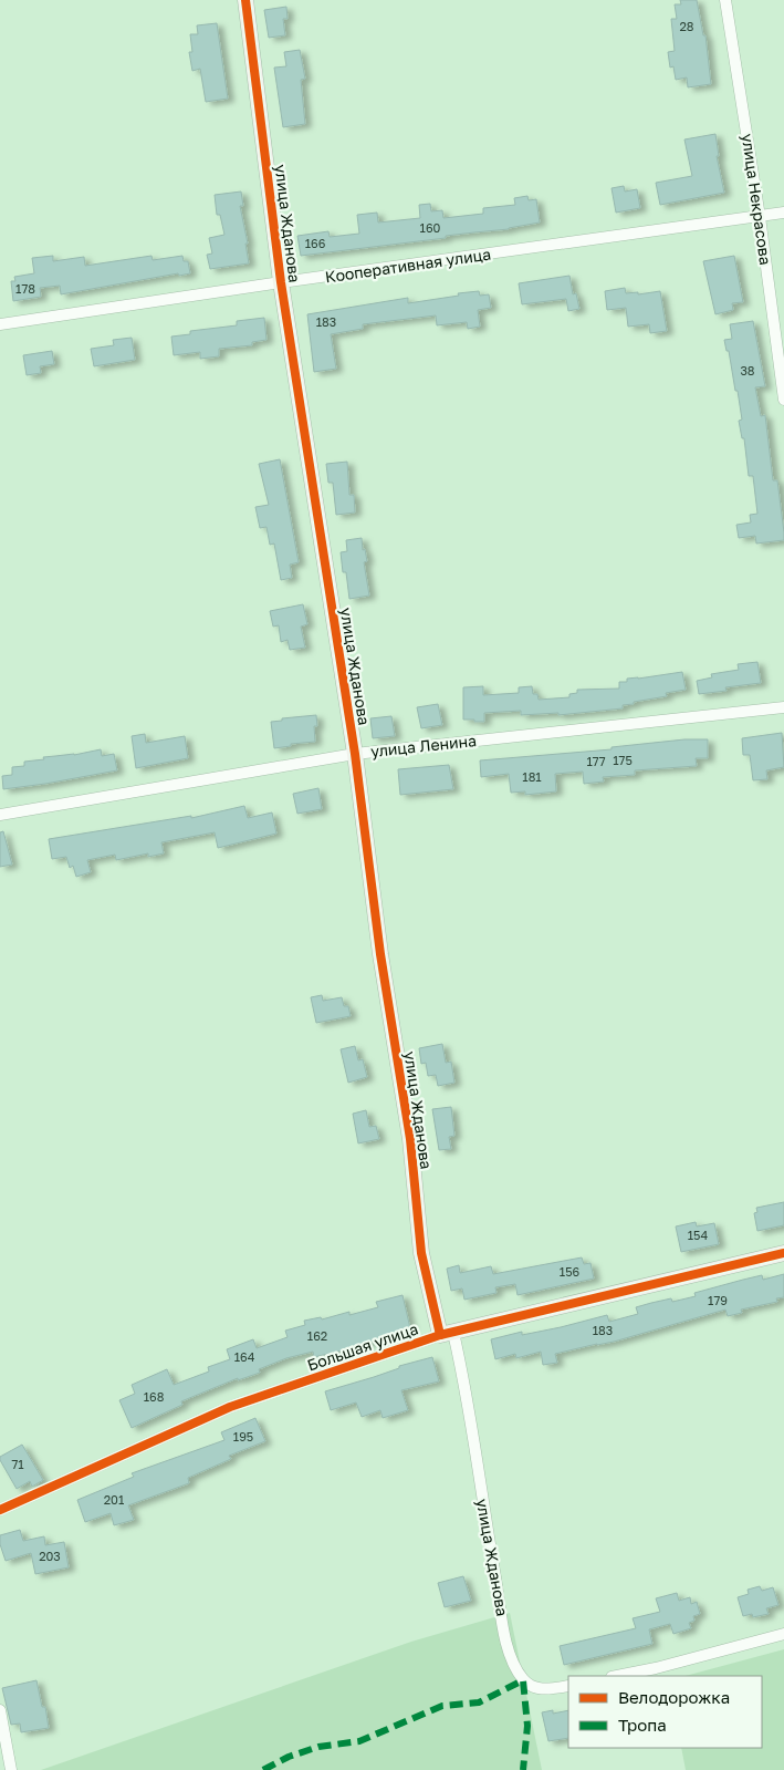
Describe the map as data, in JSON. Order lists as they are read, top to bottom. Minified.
{"streets":{"street":["улица Некрасова","улица Жданова","Кооперативная улица","улица Ленина","Большая улица"]},"crossings":[["улица Некрасова","Кооперативная улица"],["улица Жданова","Кооперативная улица"],["улица Жданова","улица Ленина"],["улица Жданова","Большая улица"]],"house_numbers":["28","160","166","178","183","38","175","177","181","154","156","179","183","162","164","168","195","71","201","203"],"legend":["Велодорожка","Тропа"]}
